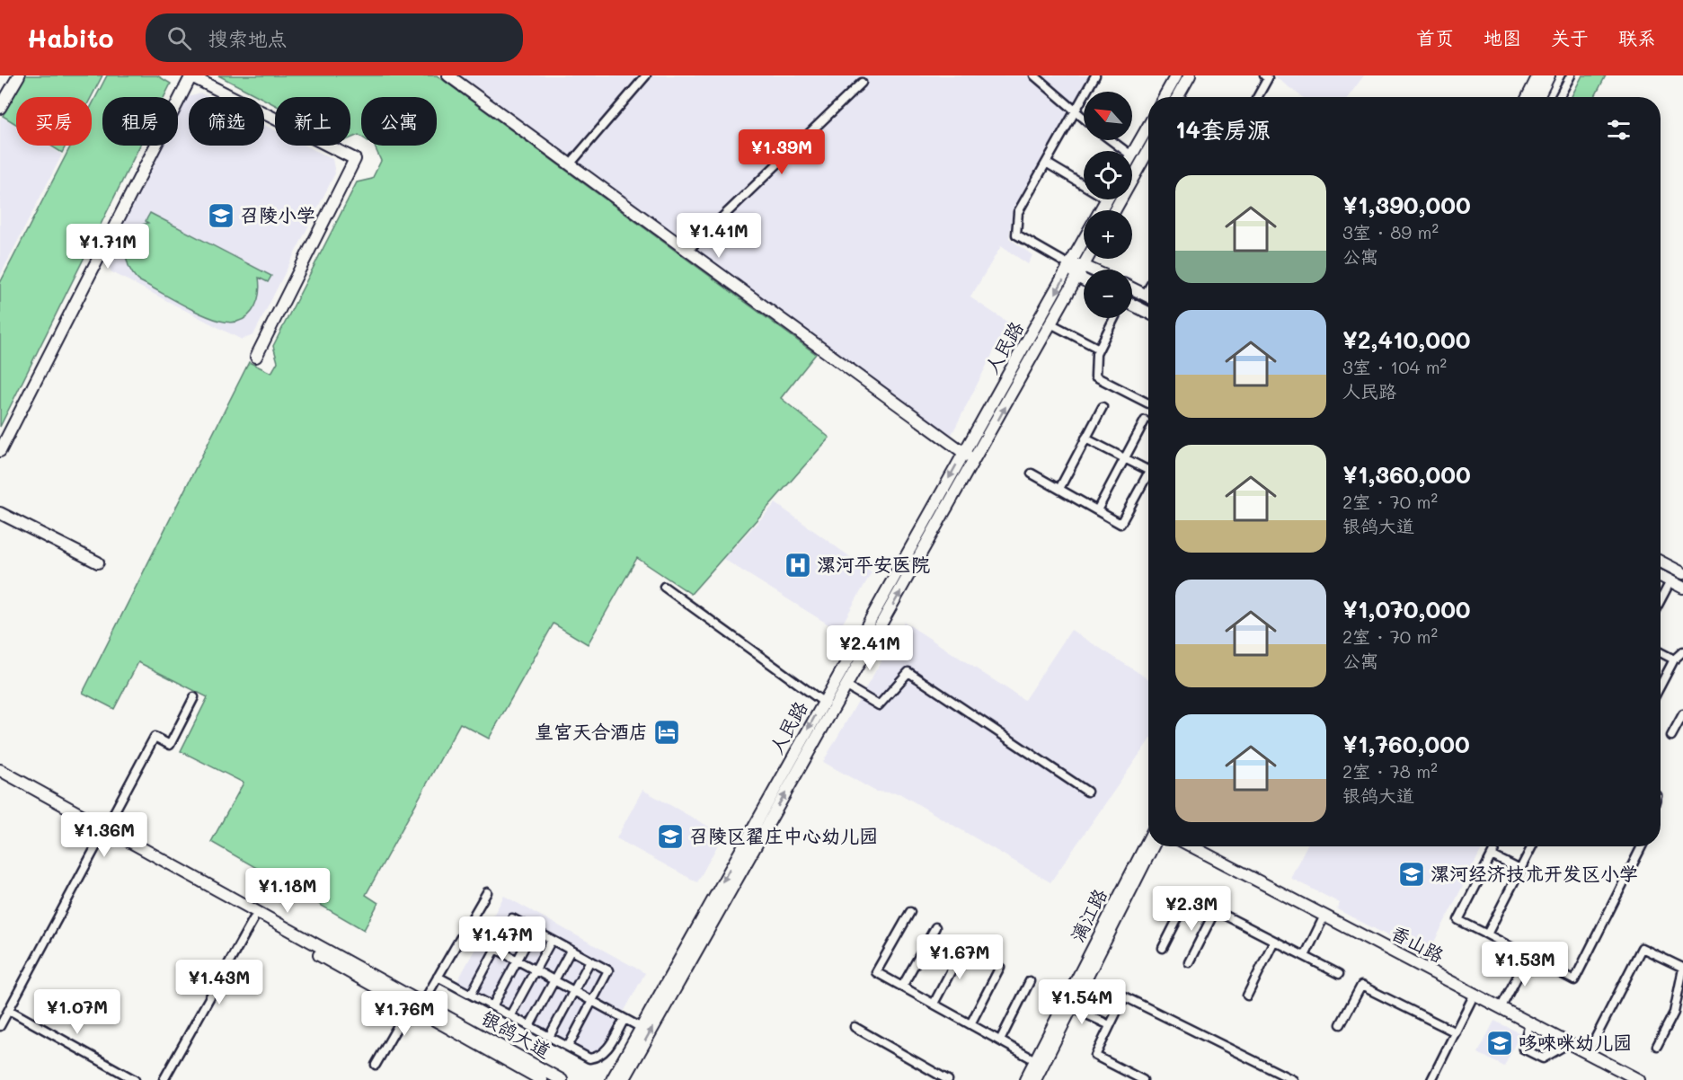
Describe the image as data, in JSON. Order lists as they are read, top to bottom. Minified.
{"streets":{"street":["人民路","漓江路","香山路","银鸽大道"]},"places":{"school or university":["召陵小学","召陵区翟庄中心幼儿园","漯河经济技术开发区小学","哆唻咪幼儿园"],"hospital":["漯河平安医院"],"hotel":["皇宫天合酒店"]},"north":"top left","page":{"header":"Habito","search":"搜索地点","nav":["首页","地图","关于","联系"],"map_buttons":["+","−"],"chip":["买房","租房","筛选","新上","公寓"],"heading":"14套房源","price":["¥1.39M","¥1.41M","¥1.71M","¥2.41M","¥1.36M","¥1.18M","¥2.3M","¥1.47M","¥1.67M","¥1.53M","¥1.43M","¥1.54M","¥1.07M","¥1.76M"],"list":[{"name":"¥1,390,000","note":"3室 · 89 m² · 公寓"},{"name":"¥2,410,000","note":"3室 · 104 m² · 人民路"},{"name":"¥1,360,000","note":"2室 · 70 m² · 银鸽大道"},{"name":"¥1,070,000","note":"2室 · 70 m² · 公寓"},{"name":"¥1,760,000","note":"2室 · 78 m² · 银鸽大道"}]}}
